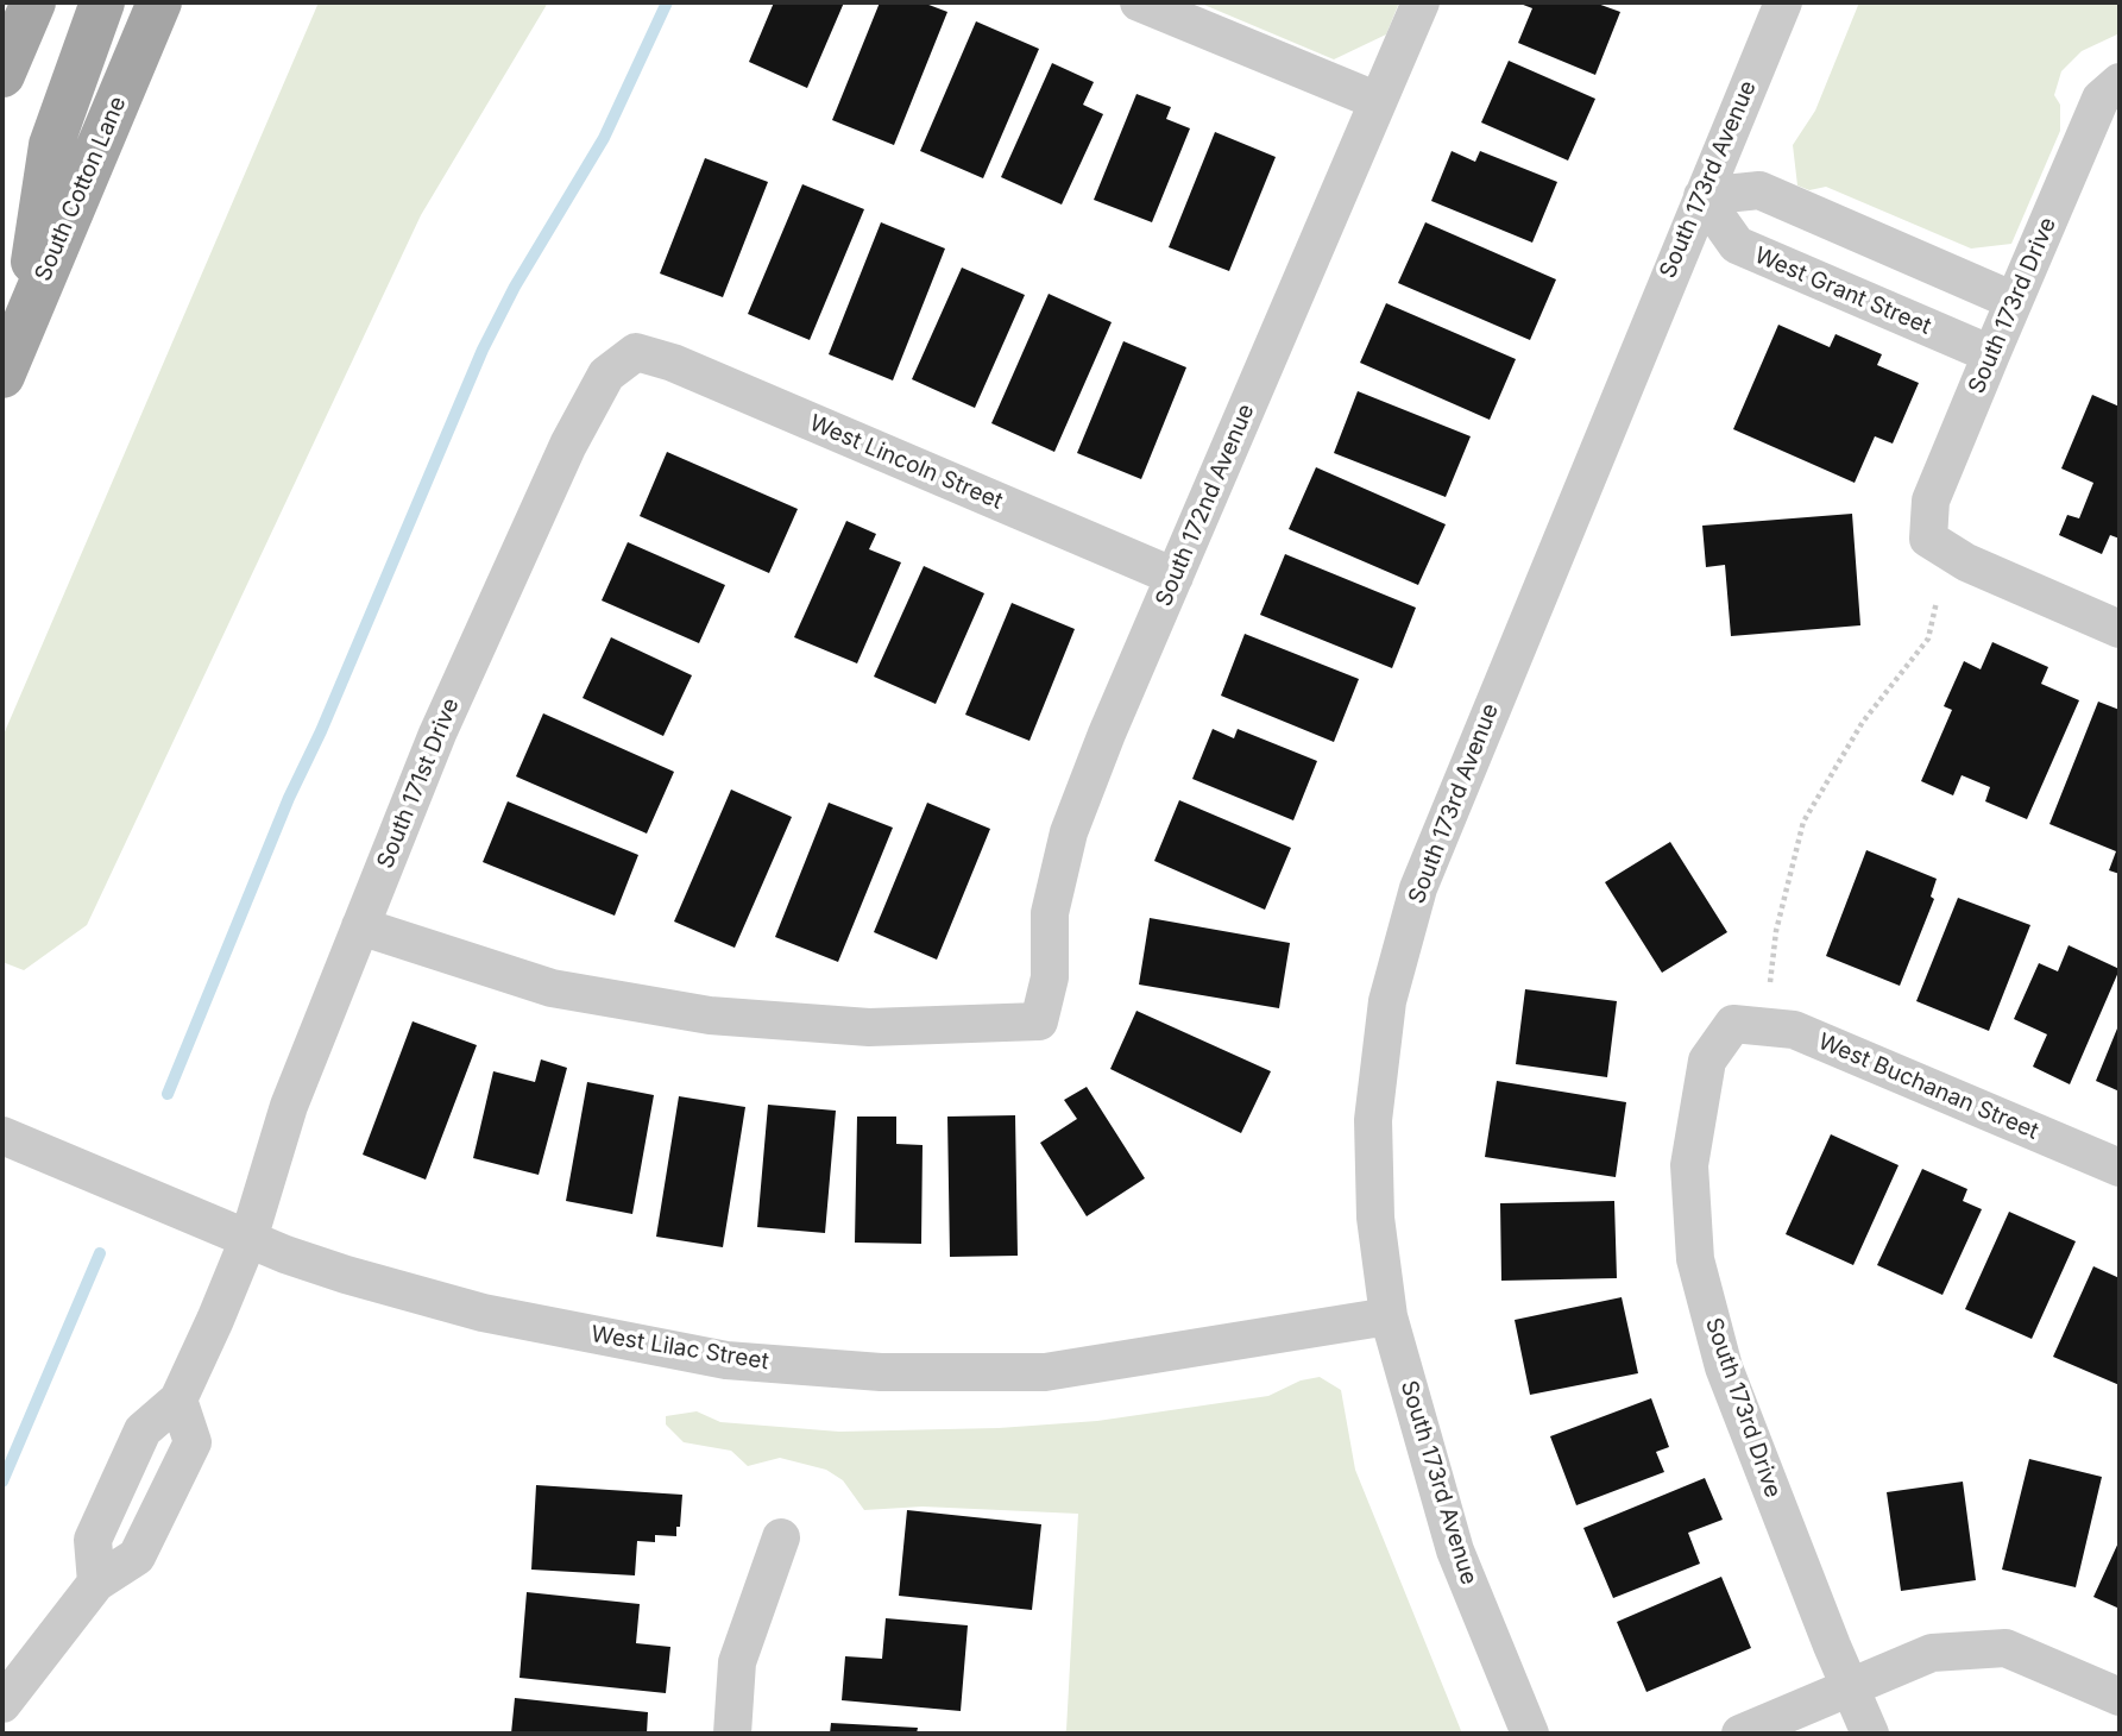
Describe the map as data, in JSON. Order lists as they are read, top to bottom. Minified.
{"streets":{"main road":["South Cotton Lane"],"street":["South 173rd Avenue","West Grant Street","South 173rd Drive","West Lincoln Street","South 172nd Avenue","South 171st Drive","West Buchanan Street","West Lilac Street"]},"crossings":[["South 173rd Avenue","West Grant Street"],["South 173rd Avenue","West Lilac Street"],["West Grant Street","South 173rd Drive"],["South 173rd Drive","West Buchanan Street"],["West Lincoln Street","South 172nd Avenue"],["West Lincoln Street","South 171st Drive"],["South 172nd Avenue","South 171st Drive"],["South 171st Drive","West Lilac Street"]]}
